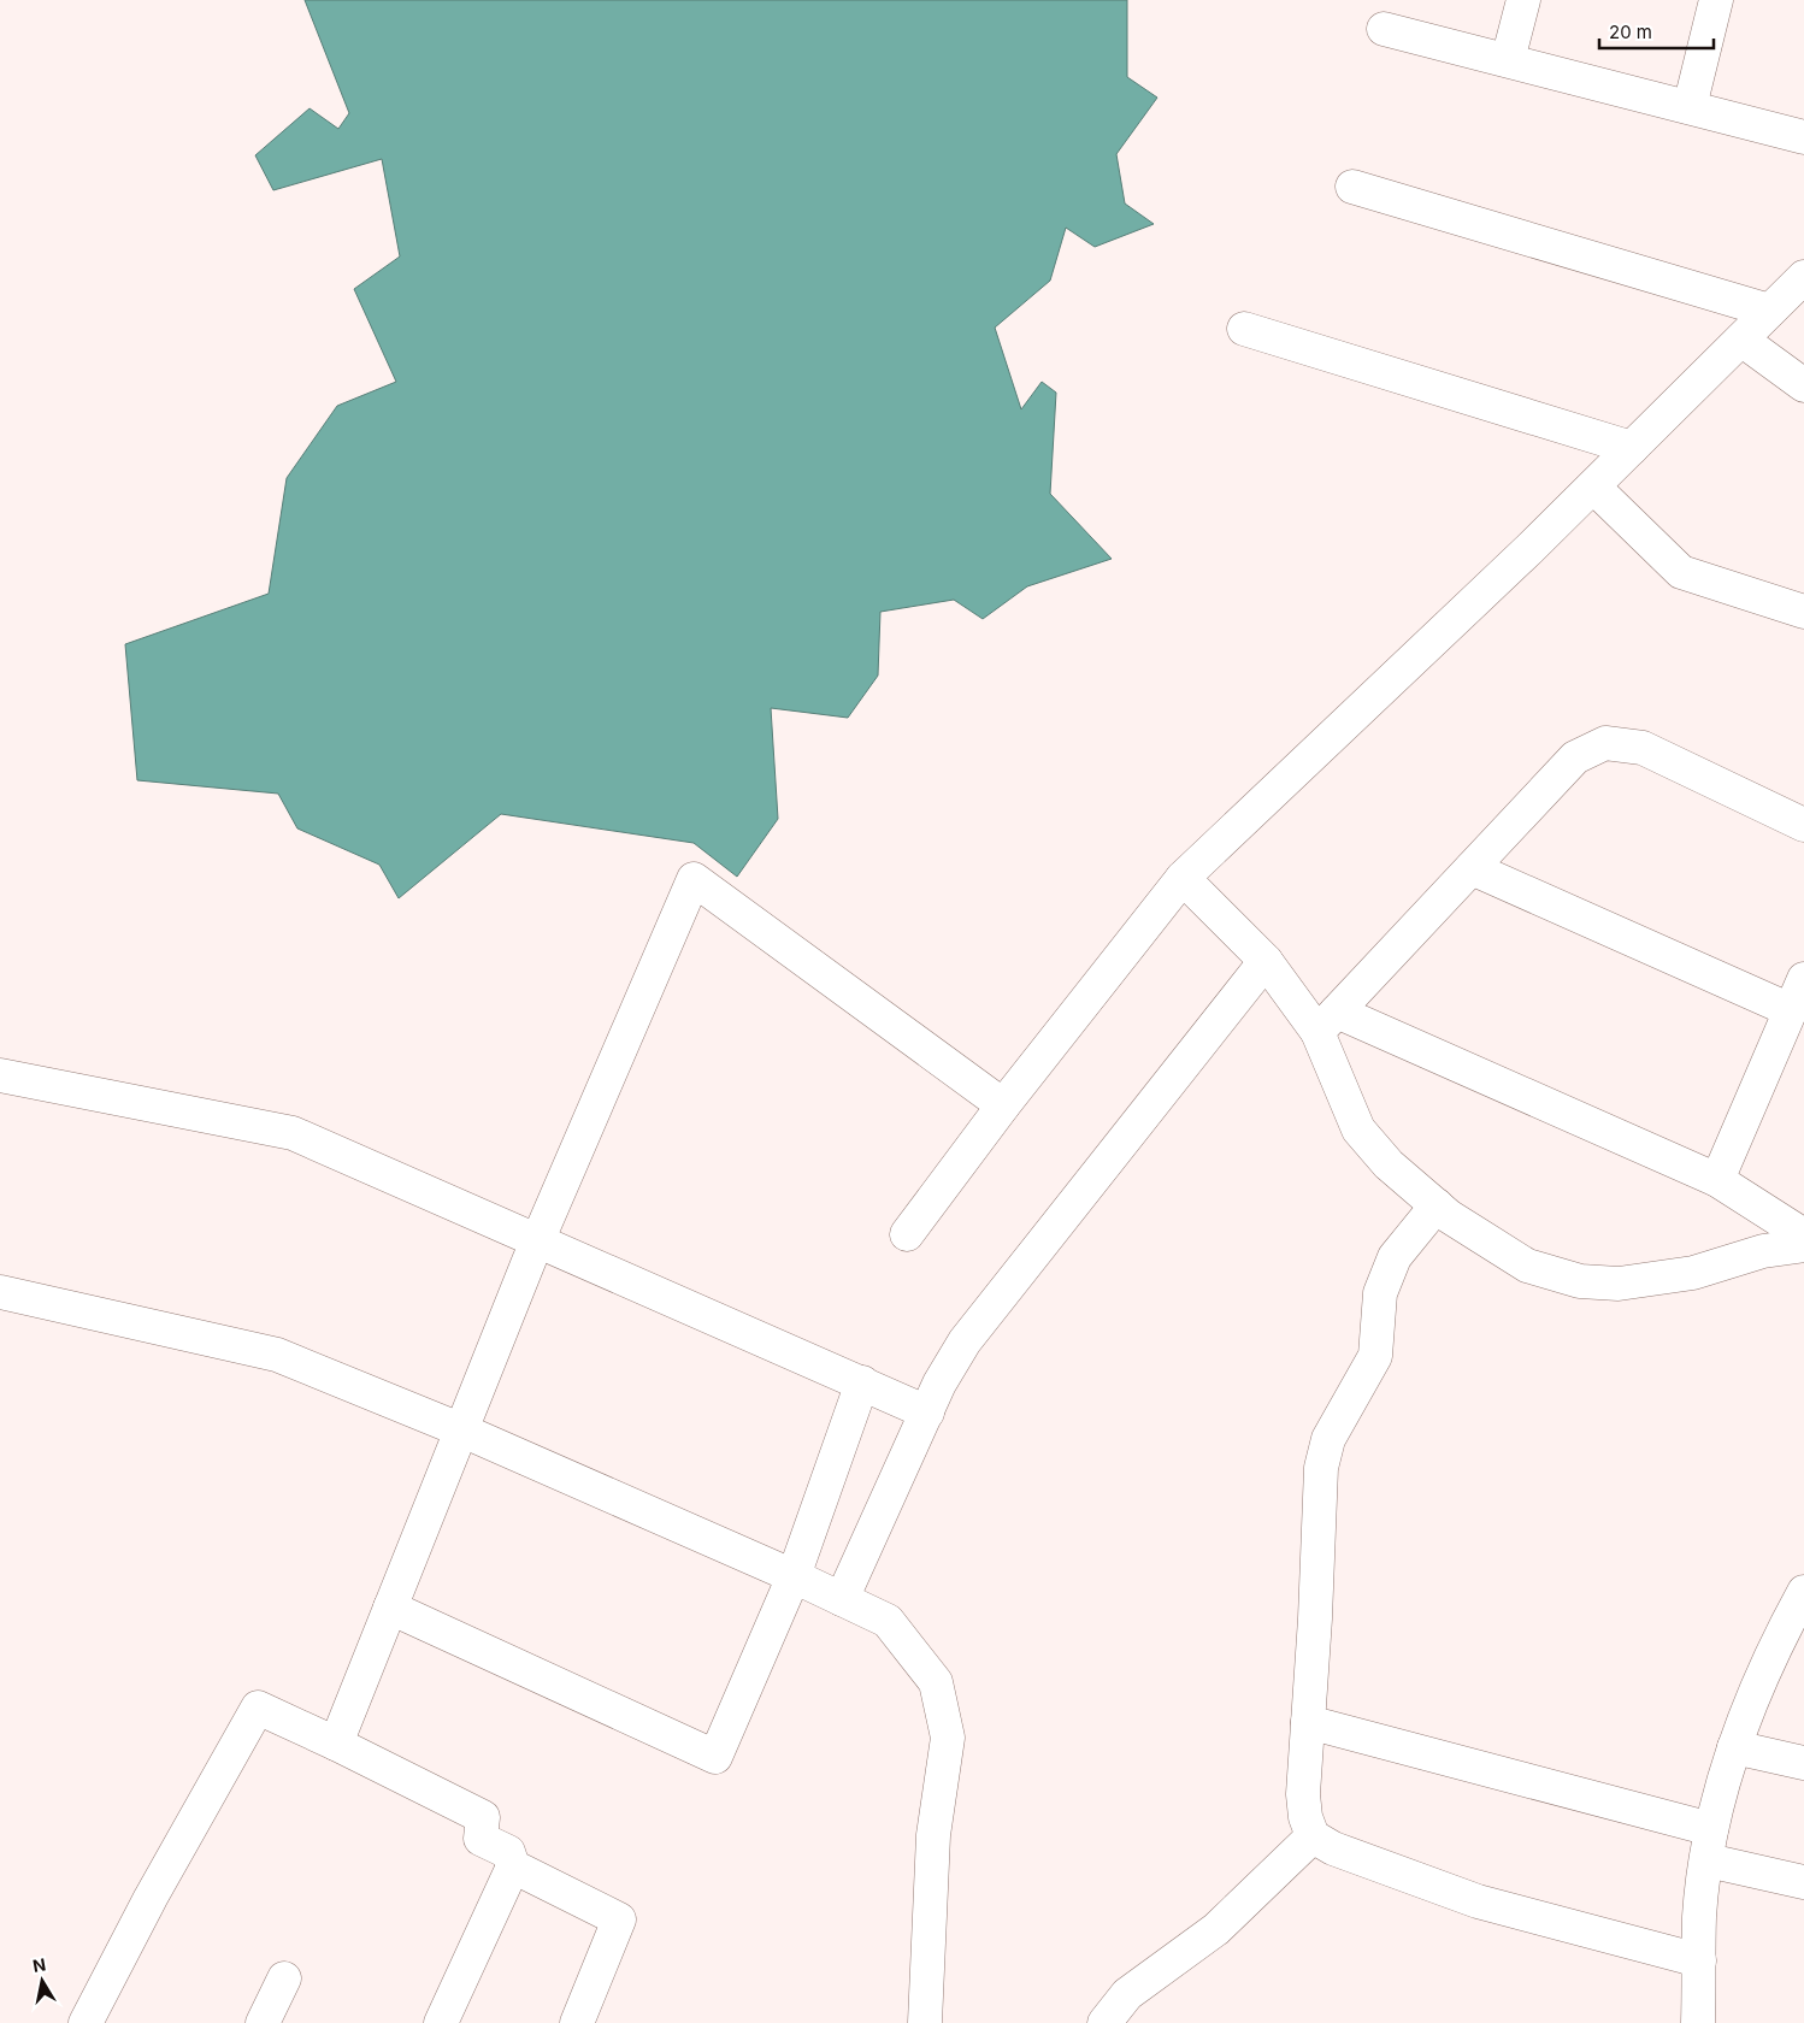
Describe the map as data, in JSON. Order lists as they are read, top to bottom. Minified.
{"scale_bar":"20 m","north":"top"}
